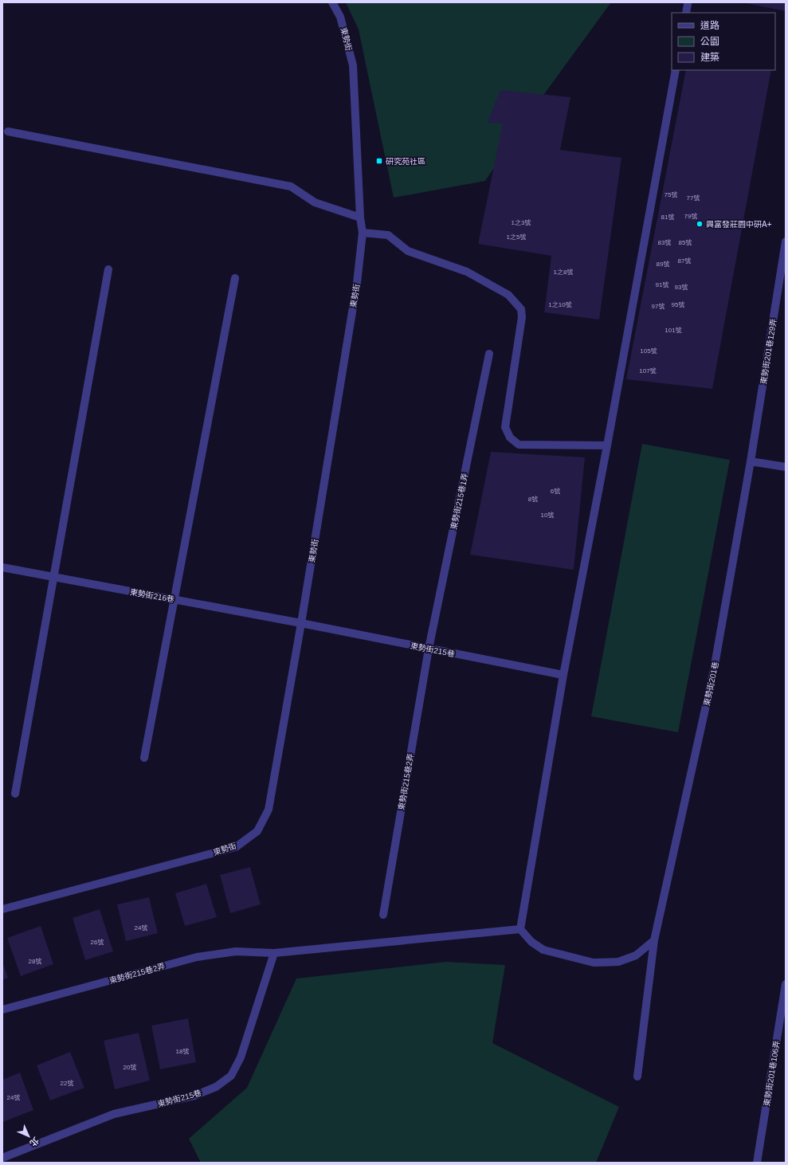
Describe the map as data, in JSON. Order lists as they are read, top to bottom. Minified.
{"streets":{"street":["東勢街","東勢街201巷129弄","東勢街215巷1弄","東勢街216巷","東勢街215巷","東勢街201巷","東勢街215巷2弄","東勢街201巷106弄"]},"crossings":[["東勢街","東勢街216巷"],["東勢街","東勢街215巷"],["東勢街201巷129弄","東勢街201巷"],["東勢街215巷1弄","東勢街215巷"],["東勢街215巷1弄","東勢街215巷2弄"],["東勢街216巷","東勢街215巷"],["東勢街215巷","東勢街215巷2弄"]],"places":{"transit":["研究苑社區"],"other":["興富發莊園中研A+"]},"house_numbers":["75號","77號","79號","81號","1之3號","1之5號","83號","85號","87號","89號","1之8號","91號","93號","1之10號","95號","97號","101號","105號","107號","6號","8號","10號","24號","26號","28號","18號","20號","22號","24號"],"legend":["道路","公園","建築"],"north":"bottom right"}
